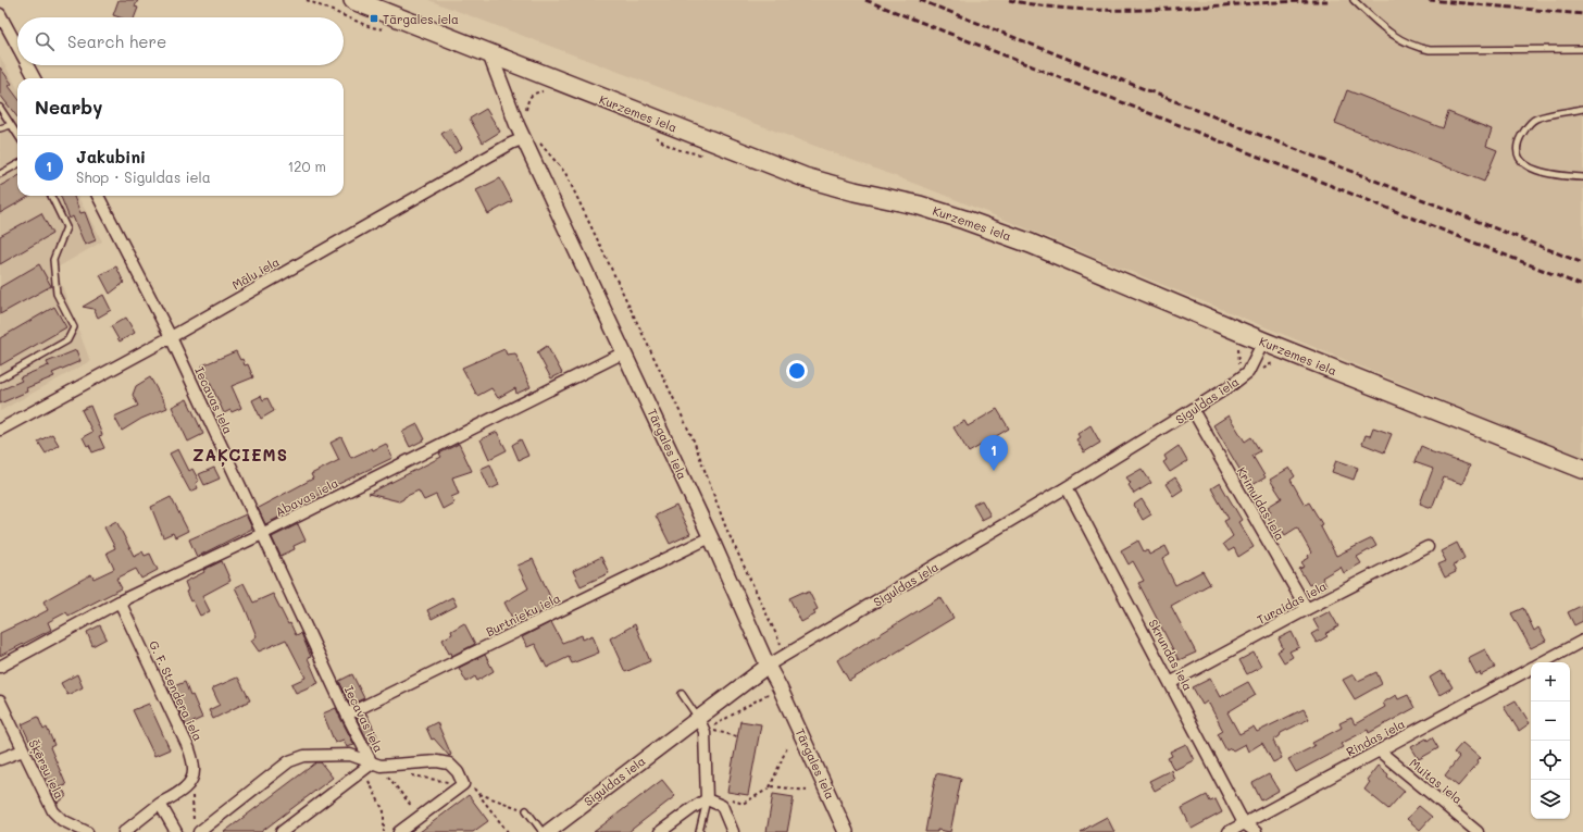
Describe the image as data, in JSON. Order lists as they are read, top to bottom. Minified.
{"streets":{"highway":["Kurzemes iela"],"street":["Mālu iela","Iecavas iela","Siguldas iela","Tārgales iela","Abavas iela","Krimuldas iela","Turaidas iela","Burtnieku iela","Skrundas iela","G. F. Stendera iela","Rindas iela","Šķērsu iela","Muitas iela"]},"crossings":[["Kurzemes iela","Siguldas iela"],["Kurzemes iela","Tārgales iela"],["Mālu iela","Iecavas iela"],["Mālu iela","Tārgales iela"],["Iecavas iela","Abavas iela"],["Iecavas iela","Burtnieku iela"],["Siguldas iela","Tārgales iela"],["Siguldas iela","Krimuldas iela"],["Siguldas iela","Skrundas iela"],["Tārgales iela","Abavas iela"],["Tārgales iela","Burtnieku iela"],["Abavas iela","G. F. Stendera iela"],["Krimuldas iela","Turaidas iela"],["Turaidas iela","Skrundas iela"],["Skrundas iela","Rindas iela"],["Rindas iela","Muitas iela"]],"districts":["ZAĶCIEMS"],"places":{"transit":["Tārgales iela"]},"page":{"search":"Search here","heading":"Nearby","list":[{"mark":"1","name":"Jakubini","note":"Shop · Siguldas iela","value":"120 m"}],"pins":"1","map_buttons":["+","−"]}}
